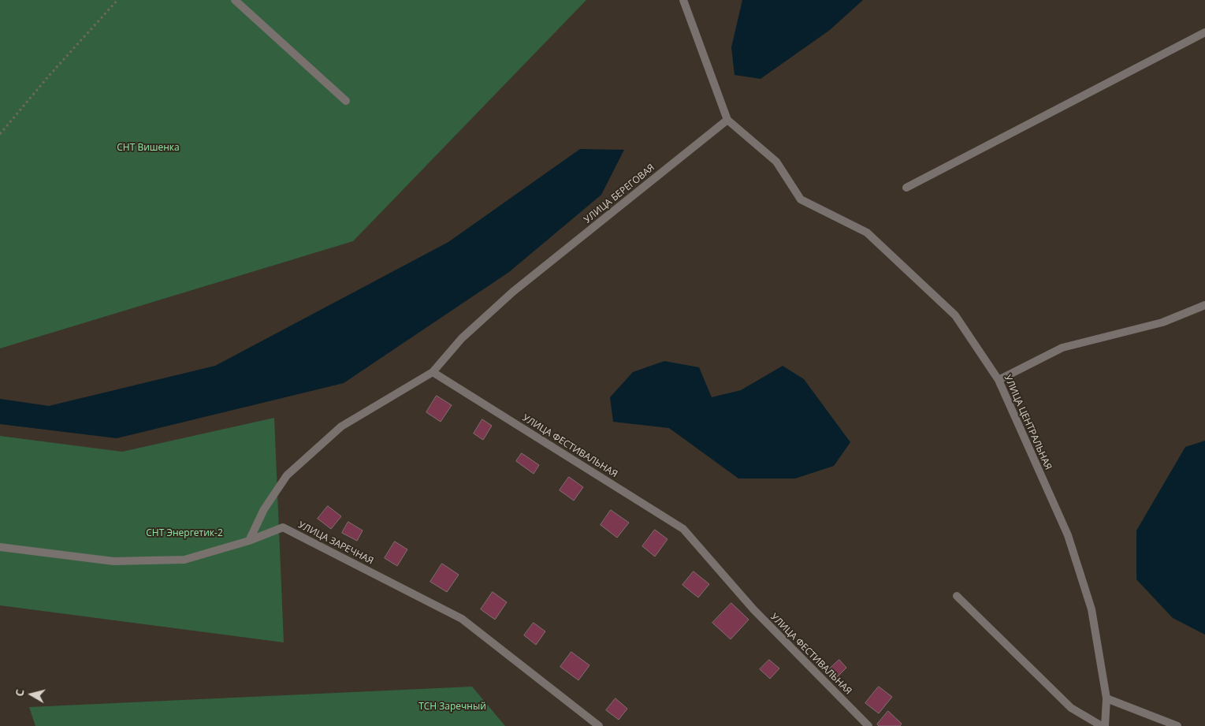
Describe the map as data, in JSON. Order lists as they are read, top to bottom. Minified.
{"streets":{"street":["УЛИЦА БЕРЕГОВАЯ","УЛИЦА ЦЕНТРАЛЬНАЯ","УЛИЦА ФЕСТИВАЛЬНАЯ","УЛИЦА ЗАРЕЧНАЯ"]},"crossings":[["УЛИЦА БЕРЕГОВАЯ","УЛИЦА ЦЕНТРАЛЬНАЯ"],["УЛИЦА БЕРЕГОВАЯ","УЛИЦА ФЕСТИВАЛЬНАЯ"]],"parks":["СНТ Вишенка","СНТ Энергетик-2","ТСН Заречный"],"north":"left"}
